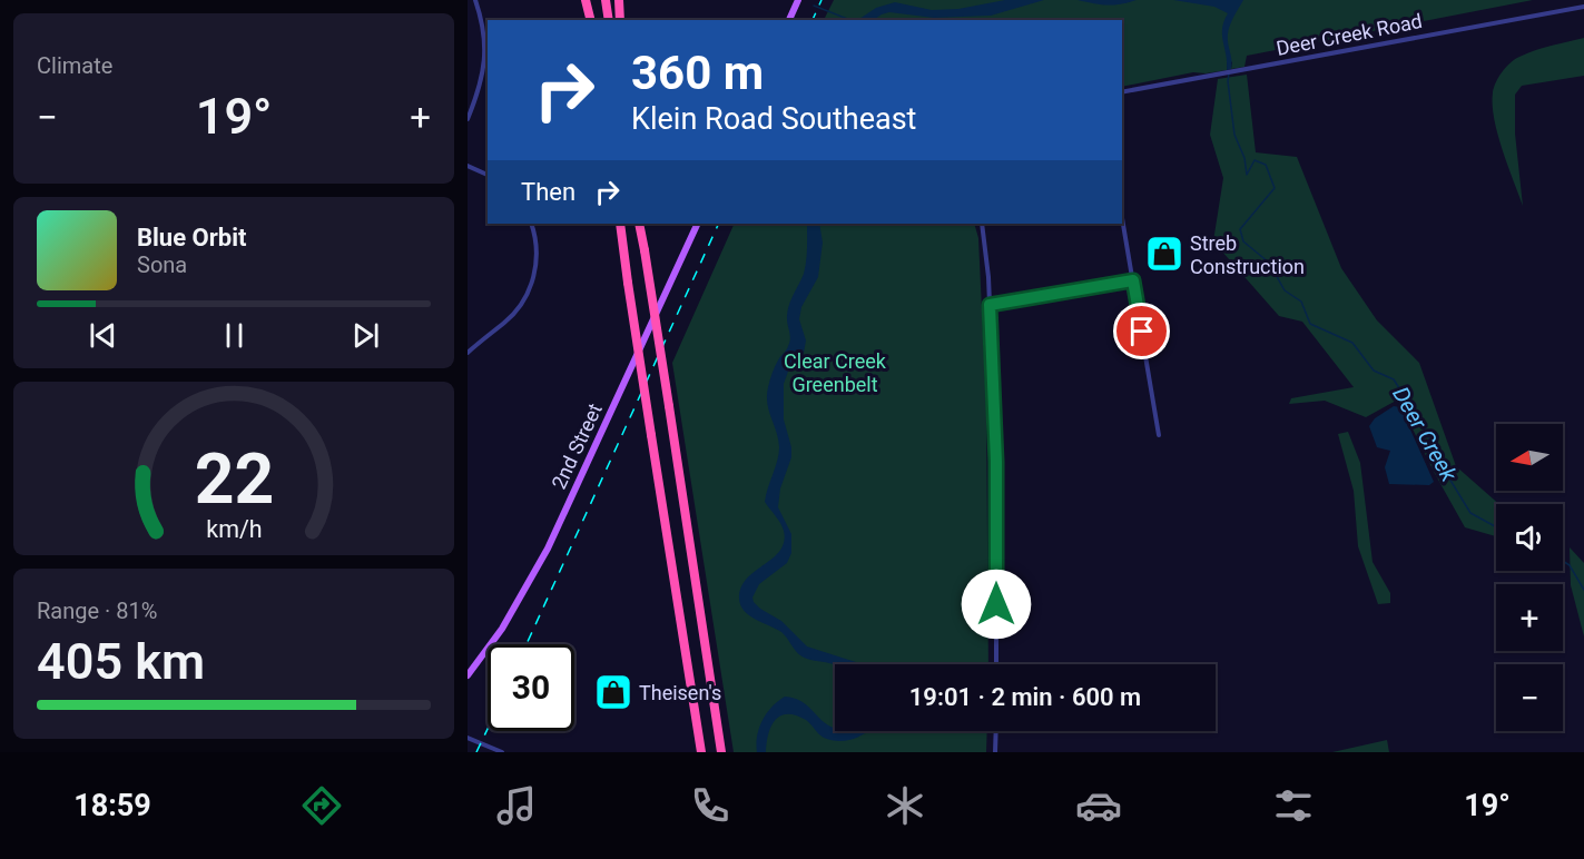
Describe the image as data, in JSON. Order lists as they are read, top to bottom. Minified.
{"streets":{"main road":["2nd Street"],"street":["Deer Creek Road"]},"water":["Deer Creek"],"parks":["Clear Creek Greenbelt"],"places":{"shop":["Streb Construction","Theisen's"]},"north":"left","page":{"tile":["Climate",["Range · 81%","405 km"]],"turn":["360 m","Klein Road Southeast"],"heat":["−","19°","+"],"then":"Then","song":["Blue Orbit","Sona"],"map_buttons":["+","−"],"limit":"30","trip":"19:01 · 2 min · 600 m","tabs":["18:59","19°"],"gauge":["22","km/h"]}}
